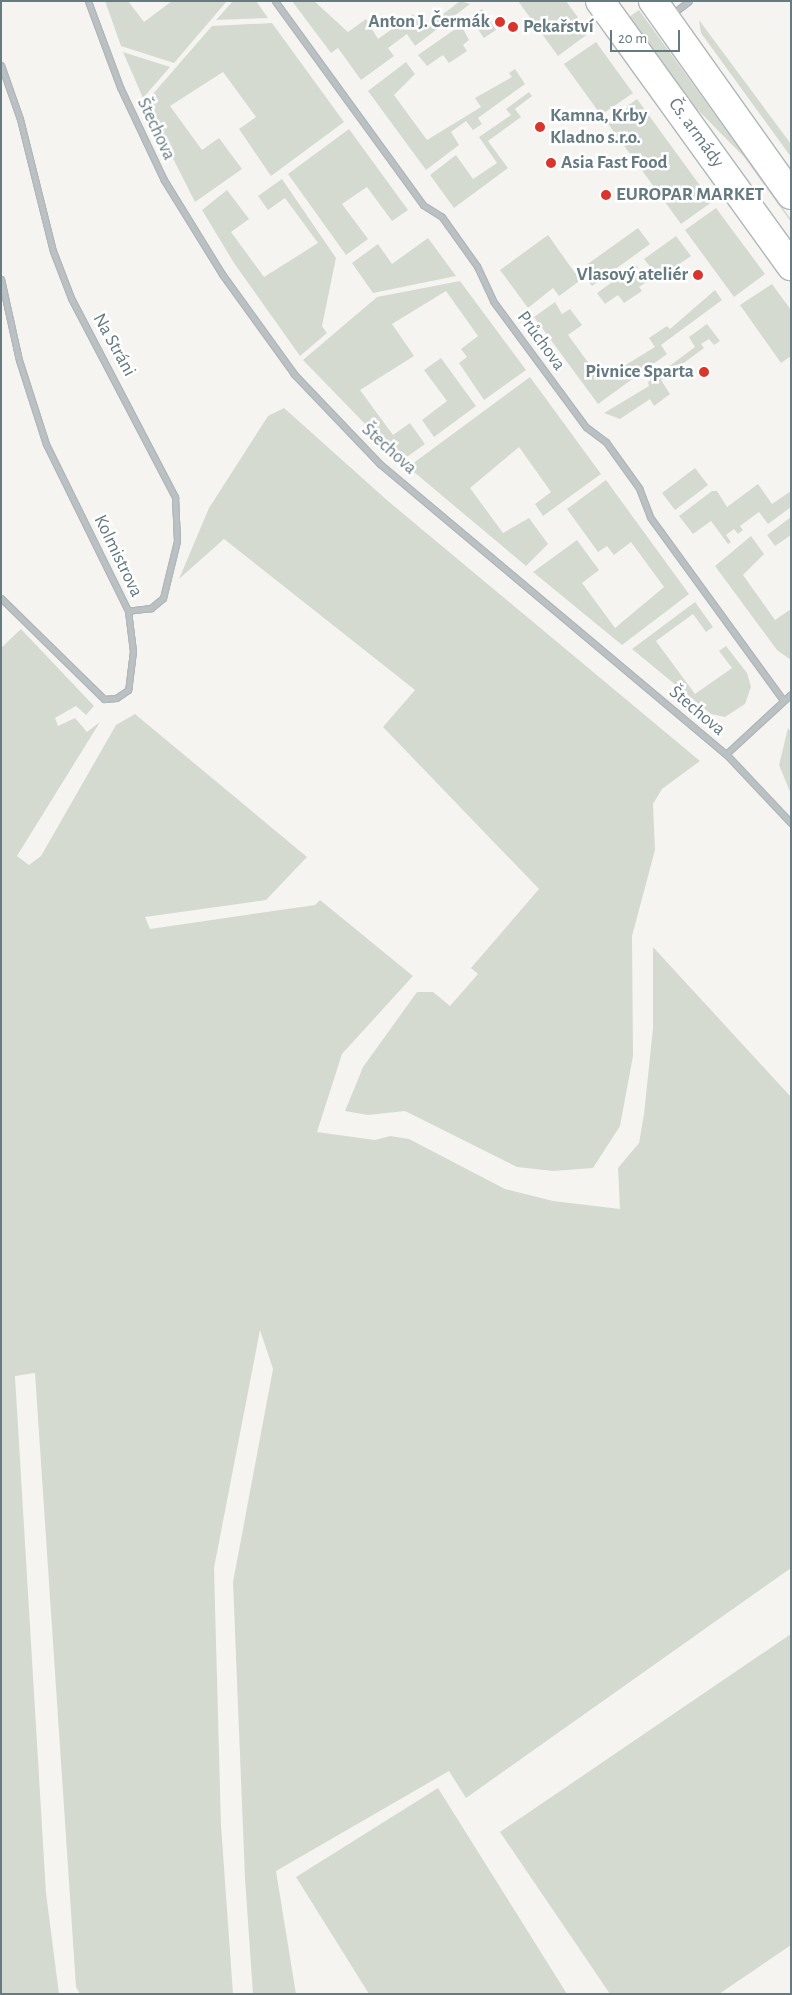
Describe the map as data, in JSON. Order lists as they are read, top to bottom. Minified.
{"streets":{"main road":["Čs. armády"],"street":["Štechova","Průchova","Na Stráni","Kolmistrova"]},"crossings":[["Na Stráni","Kolmistrova"]],"places":["Anton J. Čermák","Pekařství","Kamna, Krby Kladno s.r.o.","Asia Fast Food","EUROPAR MARKET","Vlasový ateliér","Pivnice Sparta"],"scale_bar":"20 m"}
